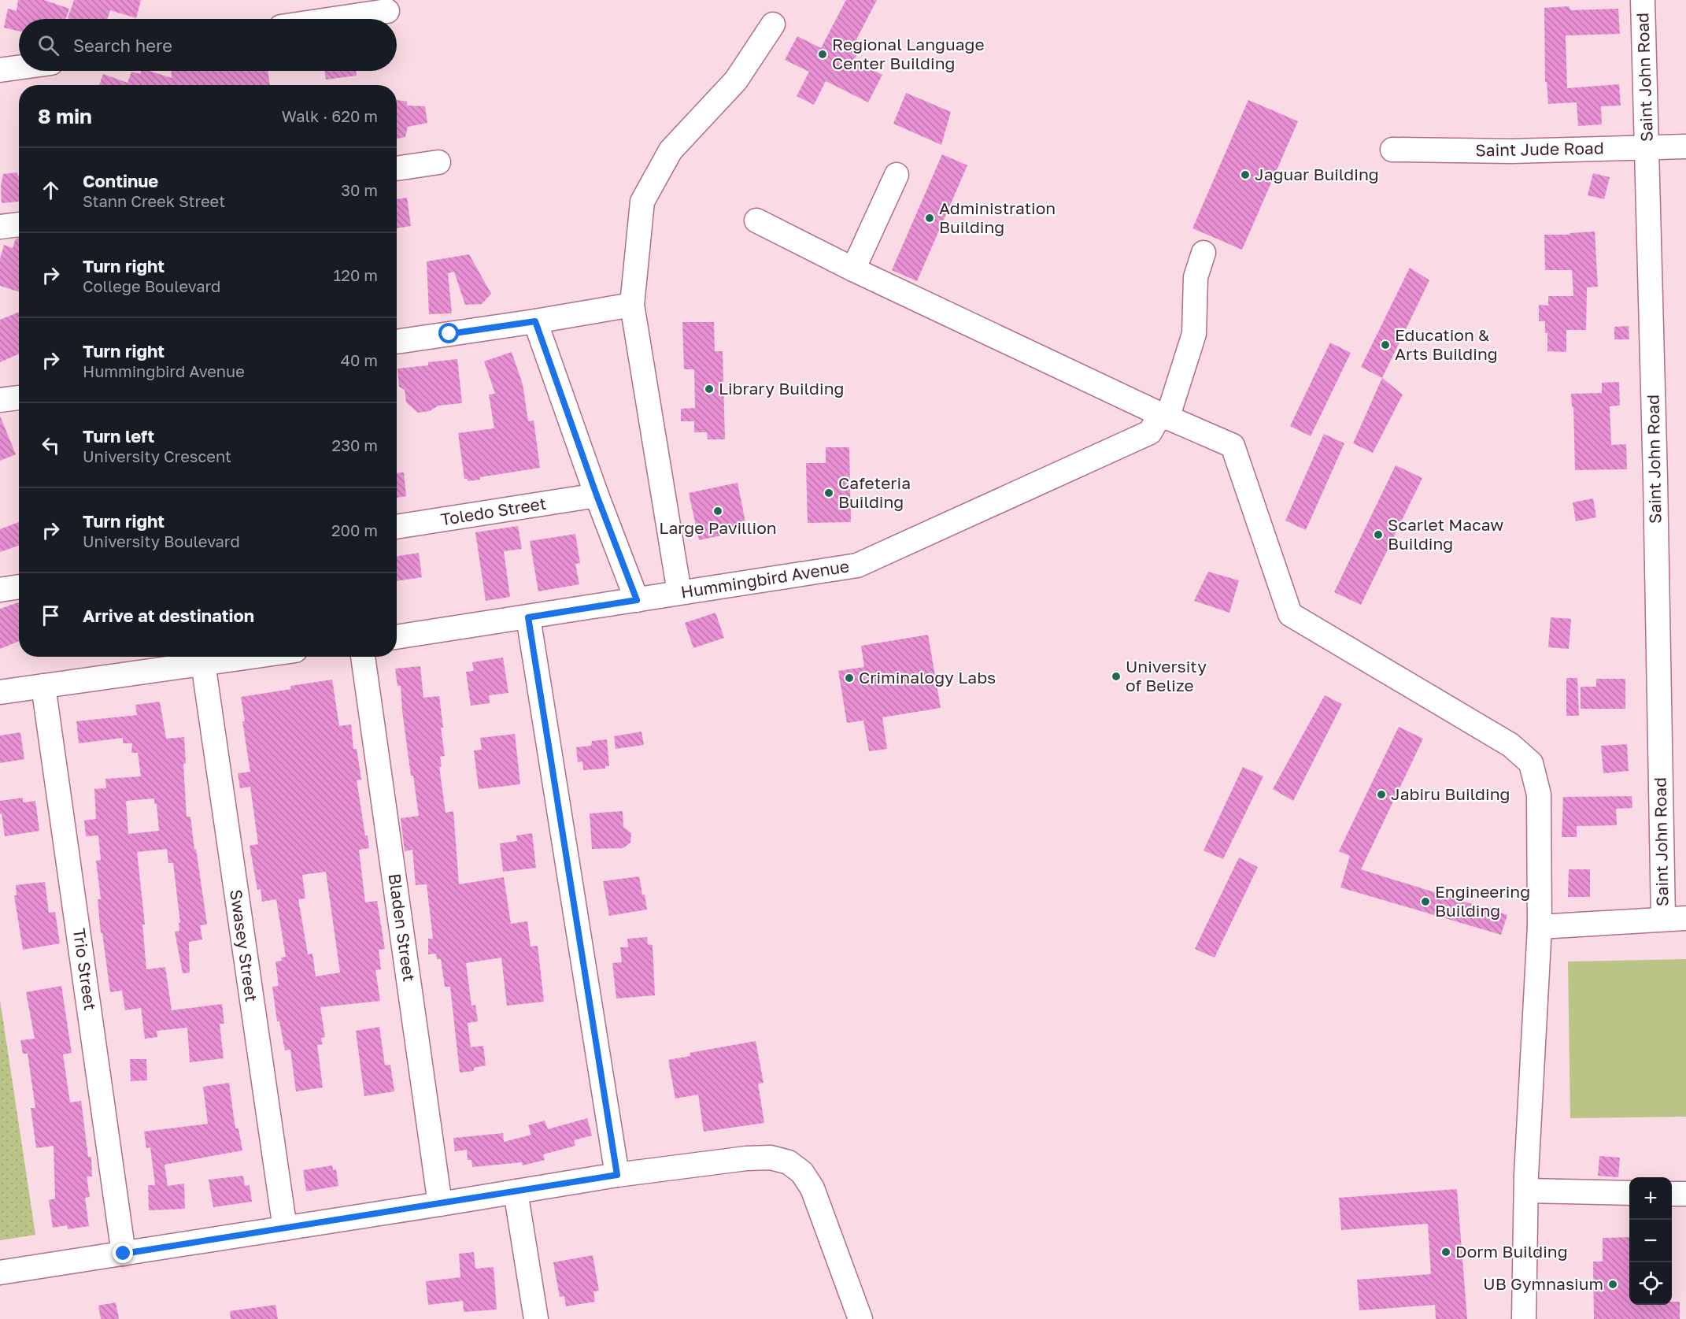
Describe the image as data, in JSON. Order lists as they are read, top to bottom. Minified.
{"streets":{"street":["Saint John Road","Saint Jude Road","Toledo Street","Hummingbird Avenue","Bladen Street","Swasey Street","Trio Street"]},"crossings":[["Saint John Road","Saint Jude Road"]],"places":["Regional Language Center Building","Jaguar Building","Administration Building","Education & Arts Building","Library Building","Cafeteria Building","Large Pavillion","Scarlet Macaw Building","University of Belize","Criminalogy Labs","Jabiru Building","Engineering Building","Dorm Building","UB Gymnasium"],"page":{"search":"Search here","heading":["8 min","Walk · 620 m"],"list":[["Continue","Stann Creek Street","30 m"],["Turn right","College Boulevard","120 m"],["Turn right","Hummingbird Avenue","40 m"],["Turn left","University Crescent","230 m"],["Turn right","University Boulevard","200 m"],"Arrive at destination"],"map_buttons":["+","−"]}}
